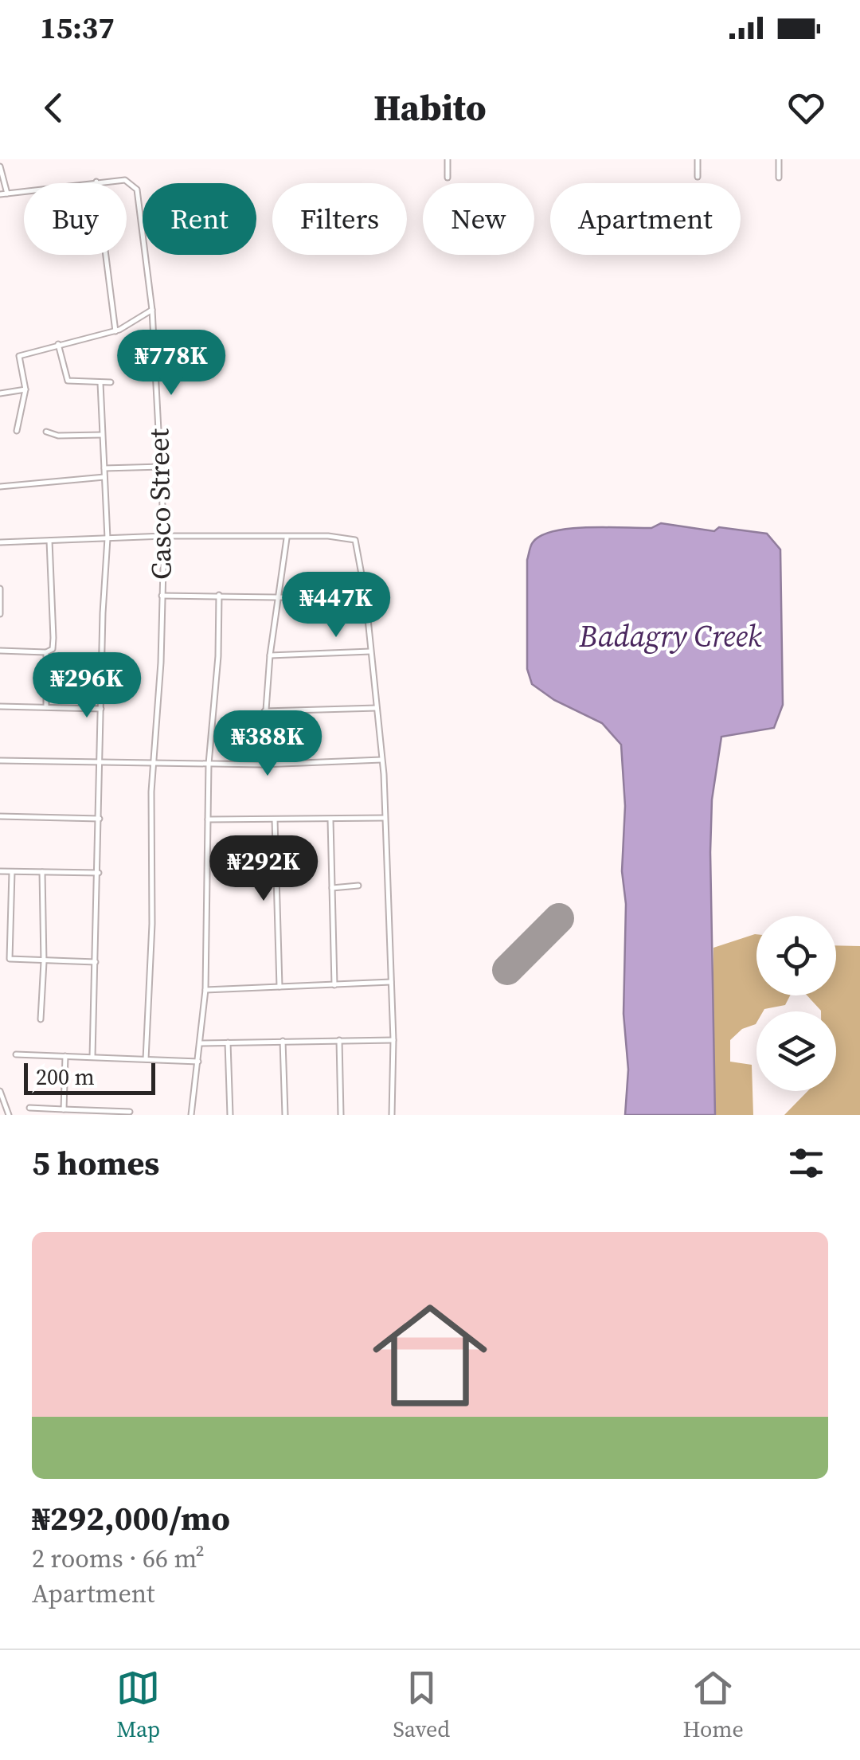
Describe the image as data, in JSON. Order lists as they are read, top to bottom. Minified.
{"streets":{"street":["Casco Street"]},"water":["Badagry Creek"],"scale_bar":"200 m","page":{"status":"15:37","header":"Habito","chip":["Buy","Rent","Filters","New","Apartment"],"price":["₦778K","₦447K","₦296K","₦388K","₦292K"],"scale":"200 m","heading":"5 homes","list":[{"name":"₦292,000/mo","note":"2 rooms · 66 m² · Apartment"}],"tabs":["Map","Saved","Home"]}}
